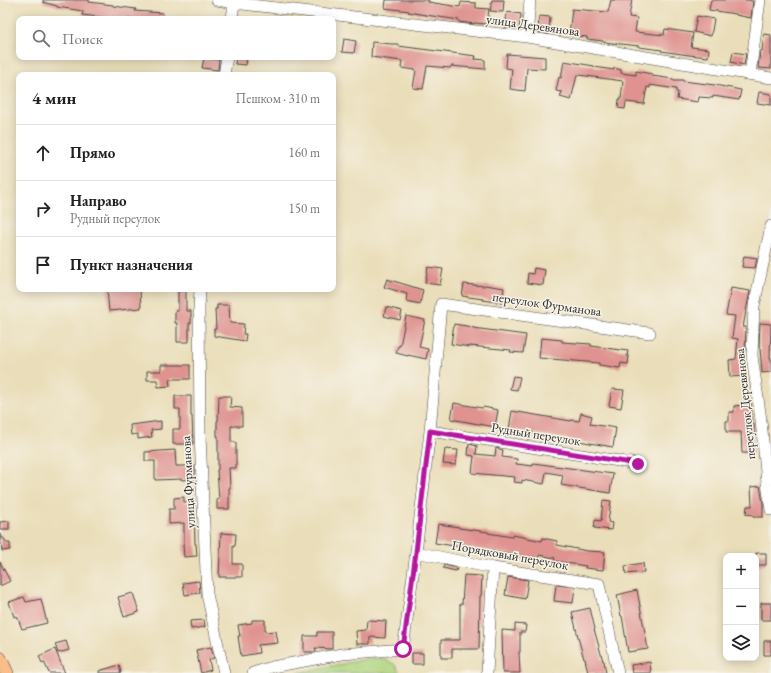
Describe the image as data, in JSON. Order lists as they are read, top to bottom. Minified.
{"streets":{"street":["улица Деревянова","переулок Фурманова","переулок Деревянова","Рудный переулок","улица Фурманова","Порядковый переулок"]},"crossings":[["переулок Фурманова","Рудный переулок"]],"page":{"search":"Поиск","heading":["4 мин","Пешком · 310 m"],"list":[["Прямо","160 m"],["Направо","Рудный переулок","150 m"],"Пункт назначения"],"map_buttons":["+","−"]}}
